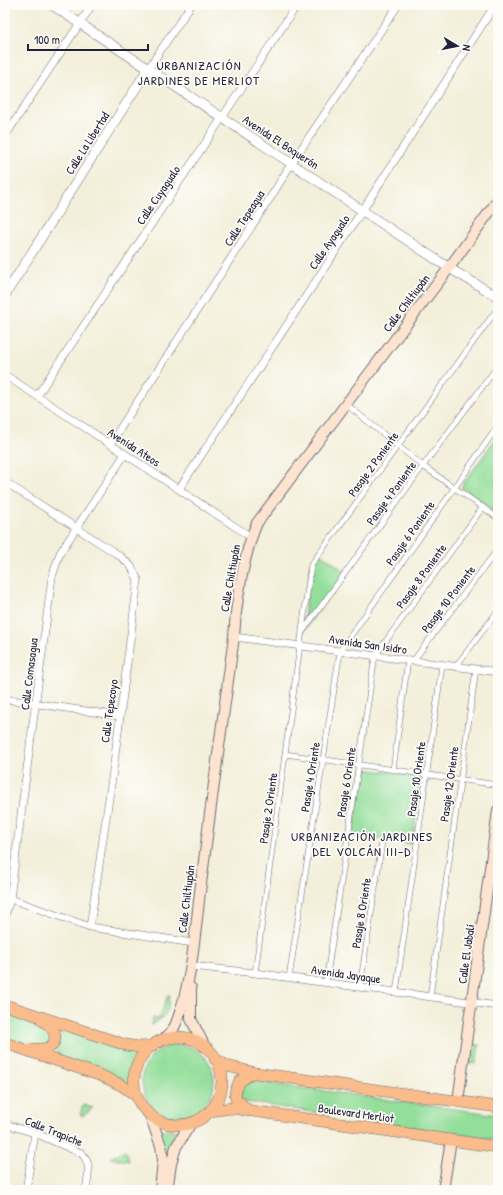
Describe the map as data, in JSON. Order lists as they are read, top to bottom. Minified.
{"streets":{"main road":["Calle Chiltiupán","Calle El Jabalí","Boulevard Merliot"],"street":["Avenida El Boquerón","Calle La Libertad","Calle Cuyagualo","Calle Tepeagua","Calle Ayagualo","Avenida Ateos","Pasaje 2 Poniente","Pasaje 4 Poniente","Pasaje 6 Poniente","Pasaje 8 Poniente","Pasaje 10 Poniente","Avenida San Isidro","Calle Comasagua","Calle Tepecoyo","Pasaje 4 Oriente","Pasaje 10 Oriente","Pasaje 6 Oriente","Pasaje 12 Oriente","Pasaje 2 Oriente","Pasaje 8 Oriente","Avenida Jayaque","Calle Trapiche"]},"crossings":[["Avenida El Boquerón","Calle La Libertad"],["Avenida El Boquerón","Calle Cuyagualo"],["Avenida El Boquerón","Calle Tepeagua"],["Avenida El Boquerón","Calle Ayagualo"],["Avenida El Boquerón","Calle Chiltiupán"],["Calle Cuyagualo","Avenida Ateos"],["Calle Tepeagua","Avenida Ateos"],["Calle Ayagualo","Avenida Ateos"],["Calle Chiltiupán","Avenida Ateos"],["Calle Chiltiupán","Avenida San Isidro"],["Calle Chiltiupán","Avenida Jayaque"],["Calle Chiltiupán","Boulevard Merliot"],["Avenida Ateos","Calle Comasagua"],["Pasaje 2 Poniente","Pasaje 4 Poniente"],["Pasaje 2 Poniente","Avenida San Isidro"],["Pasaje 2 Poniente","Pasaje 2 Oriente"],["Pasaje 6 Poniente","Avenida San Isidro"],["Pasaje 6 Poniente","Pasaje 4 Oriente"],["Pasaje 8 Poniente","Avenida San Isidro"],["Pasaje 8 Poniente","Pasaje 6 Oriente"],["Pasaje 10 Poniente","Avenida San Isidro"],["Avenida San Isidro","Pasaje 4 Oriente"],["Avenida San Isidro","Pasaje 10 Oriente"],["Avenida San Isidro","Pasaje 6 Oriente"],["Avenida San Isidro","Pasaje 12 Oriente"],["Avenida San Isidro","Pasaje 2 Oriente"],["Calle Comasagua","Calle Tepecoyo"],["Pasaje 4 Oriente","Avenida Jayaque"],["Pasaje 10 Oriente","Avenida Jayaque"],["Pasaje 6 Oriente","Avenida Jayaque"],["Pasaje 12 Oriente","Avenida Jayaque"],["Pasaje 2 Oriente","Avenida Jayaque"],["Pasaje 8 Oriente","Avenida Jayaque"],["Calle El Jabalí","Avenida Jayaque"]],"districts":["URBANIZACIÓN JARDINES DE MERLIOT","URBANIZACIÓN JARDINES DEL VOLCÁN III-D"],"scale_bar":"100 m","north":"right"}
